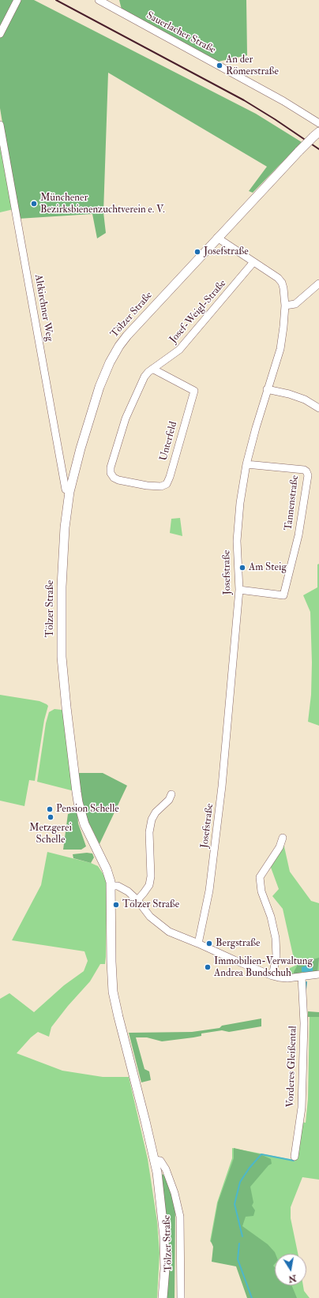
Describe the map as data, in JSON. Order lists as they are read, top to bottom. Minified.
{"streets":{"main road":["Tölzer Straße"],"street":["Sauerlacher Straße","Altkirchner Weg","Josef-Weigl-Straße","Unterfeld","Tannenstraße","Josefstraße","Vorderes Gleißental"]},"crossings":[["Altkirchner Weg","Tölzer Straße"],["Josef-Weigl-Straße","Unterfeld"],["Josef-Weigl-Straße","Josefstraße"],["Tölzer Straße","Josefstraße"],["Tannenstraße","Josefstraße"]],"places":["An der Römerstraße","Münchener Bezirksbienenzuchtverein e. V.","Josefstraße","Am Steig","Pension Schelle","Metzgerei Schelle","Tölzer Straße","Bergstraße","Immobilien-Verwaltung Andrea Bundschuh"],"north":"bottom"}
